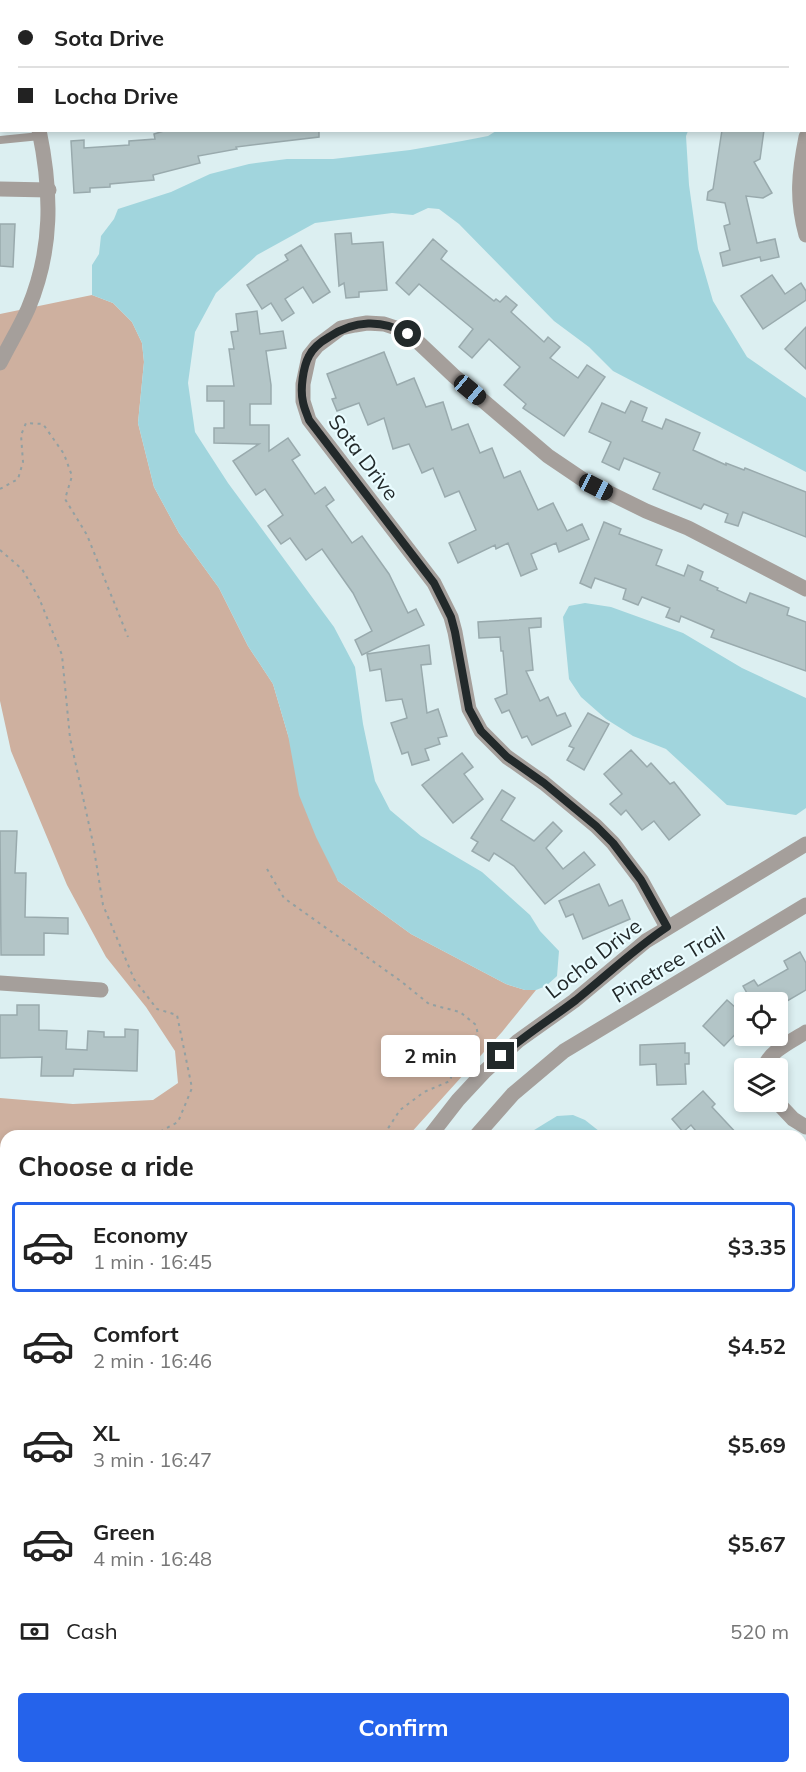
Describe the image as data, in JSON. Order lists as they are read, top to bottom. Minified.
{"streets":{"street":["Sota Drive","Locha Drive","Pinetree Trail"]},"crossings":[["Sota Drive","Locha Drive"]],"page":{"banner":["Sota Drive","Locha Drive"],"bubble":"2 min","heading":"Choose a ride","list":[{"name":"Economy","note":"1 min · 16:45","value":"$3.35"},{"name":"Comfort","note":"2 min · 16:46","value":"$4.52"},{"name":"XL","note":"3 min · 16:47","value":"$5.69"},{"name":"Green","note":"4 min · 16:48","value":"$5.67"}],"pay":["Cash","520 m"],"buttons":"Confirm"}}
